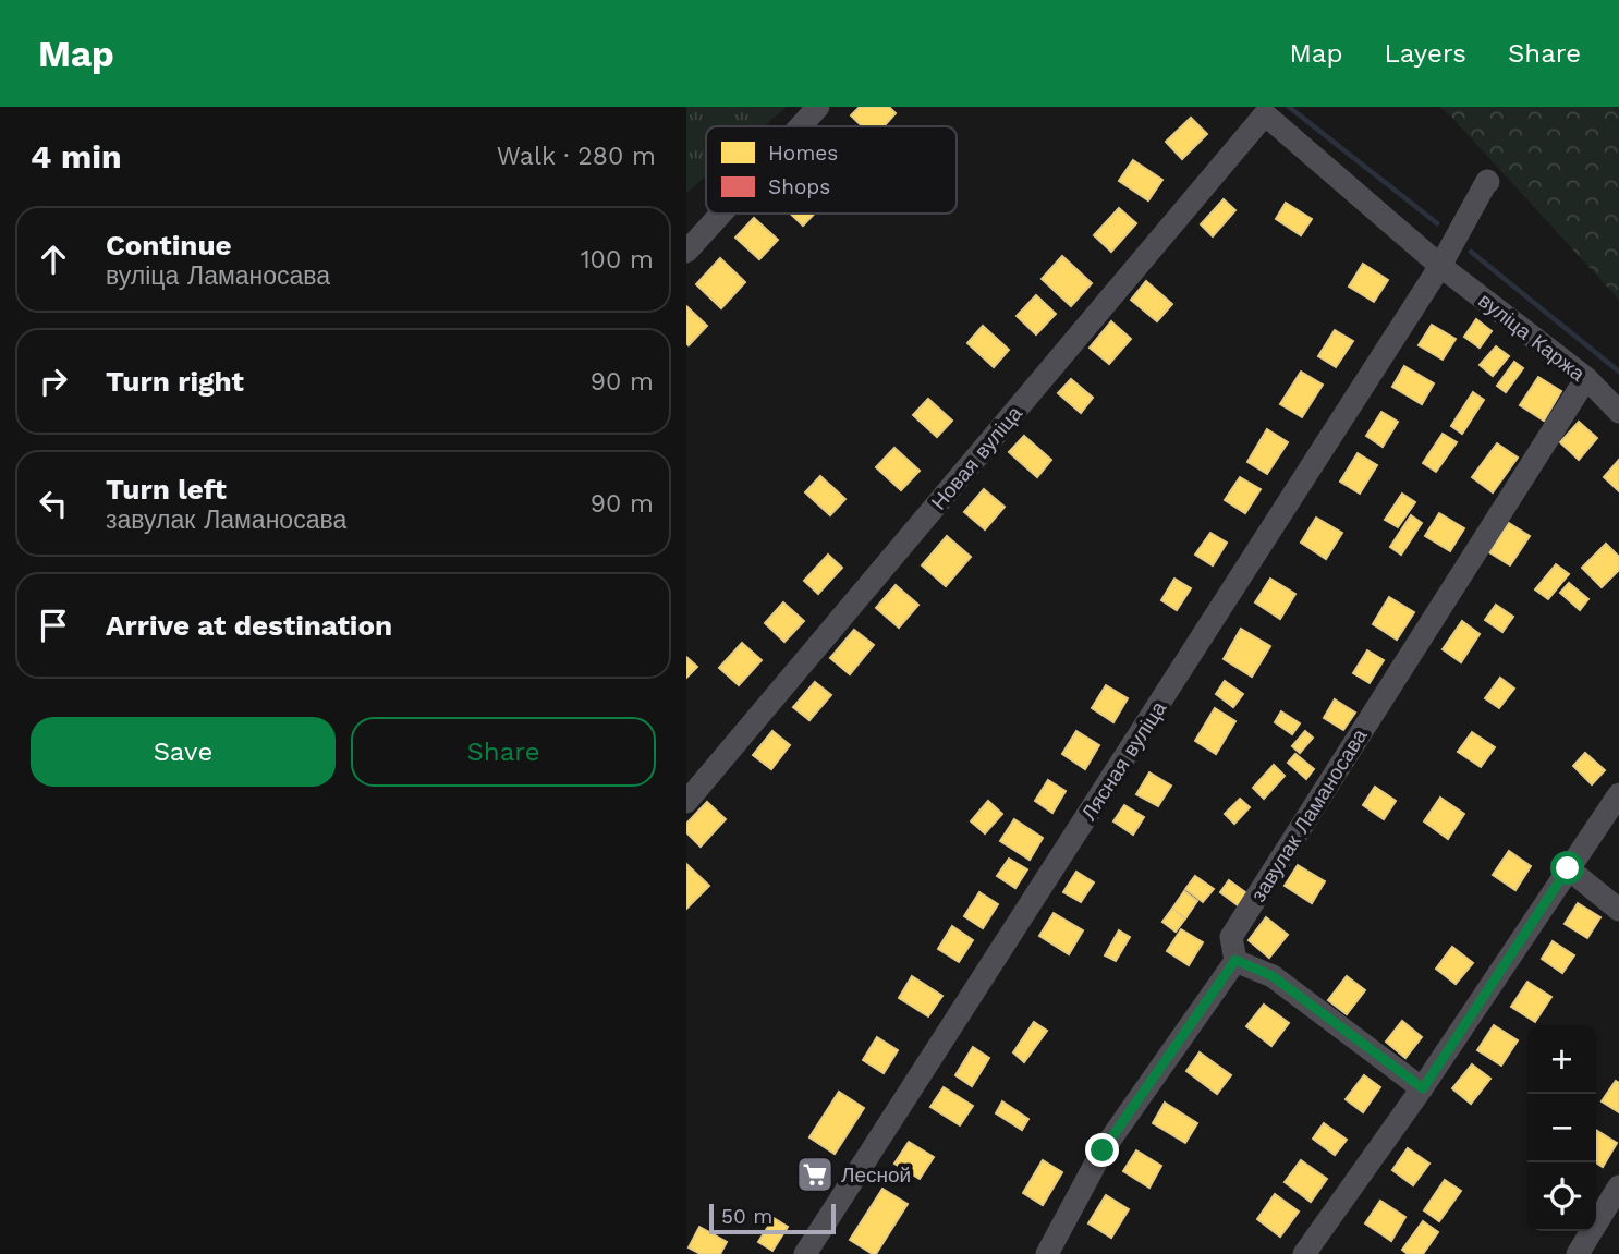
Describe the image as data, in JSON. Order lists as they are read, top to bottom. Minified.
{"streets":{"street":["вуліца Каржа","Новая вуліца","Лясная вуліца","завулак Ламаносава"]},"crossings":[["вуліца Каржа","Новая вуліца"],["вуліца Каржа","Лясная вуліца"],["вуліца Каржа","завулак Ламаносава"],["Новая вуліца","Лясная вуліца"]],"places":{"supermarket":["Лесной"]},"legend":["Homes","Shops"],"scale_bar":"50 m","page":{"header":"Map","nav":["Map","Layers","Share"],"heading":["4 min","Walk · 280 m"],"list":[["Continue","вуліца Ламаносава","100 m"],["Turn right","90 m"],["Turn left","завулак Ламаносава","90 m"],"Arrive at destination"],"buttons":["Save","Share"],"map_buttons":["+","−"],"scale":"50 m"}}
